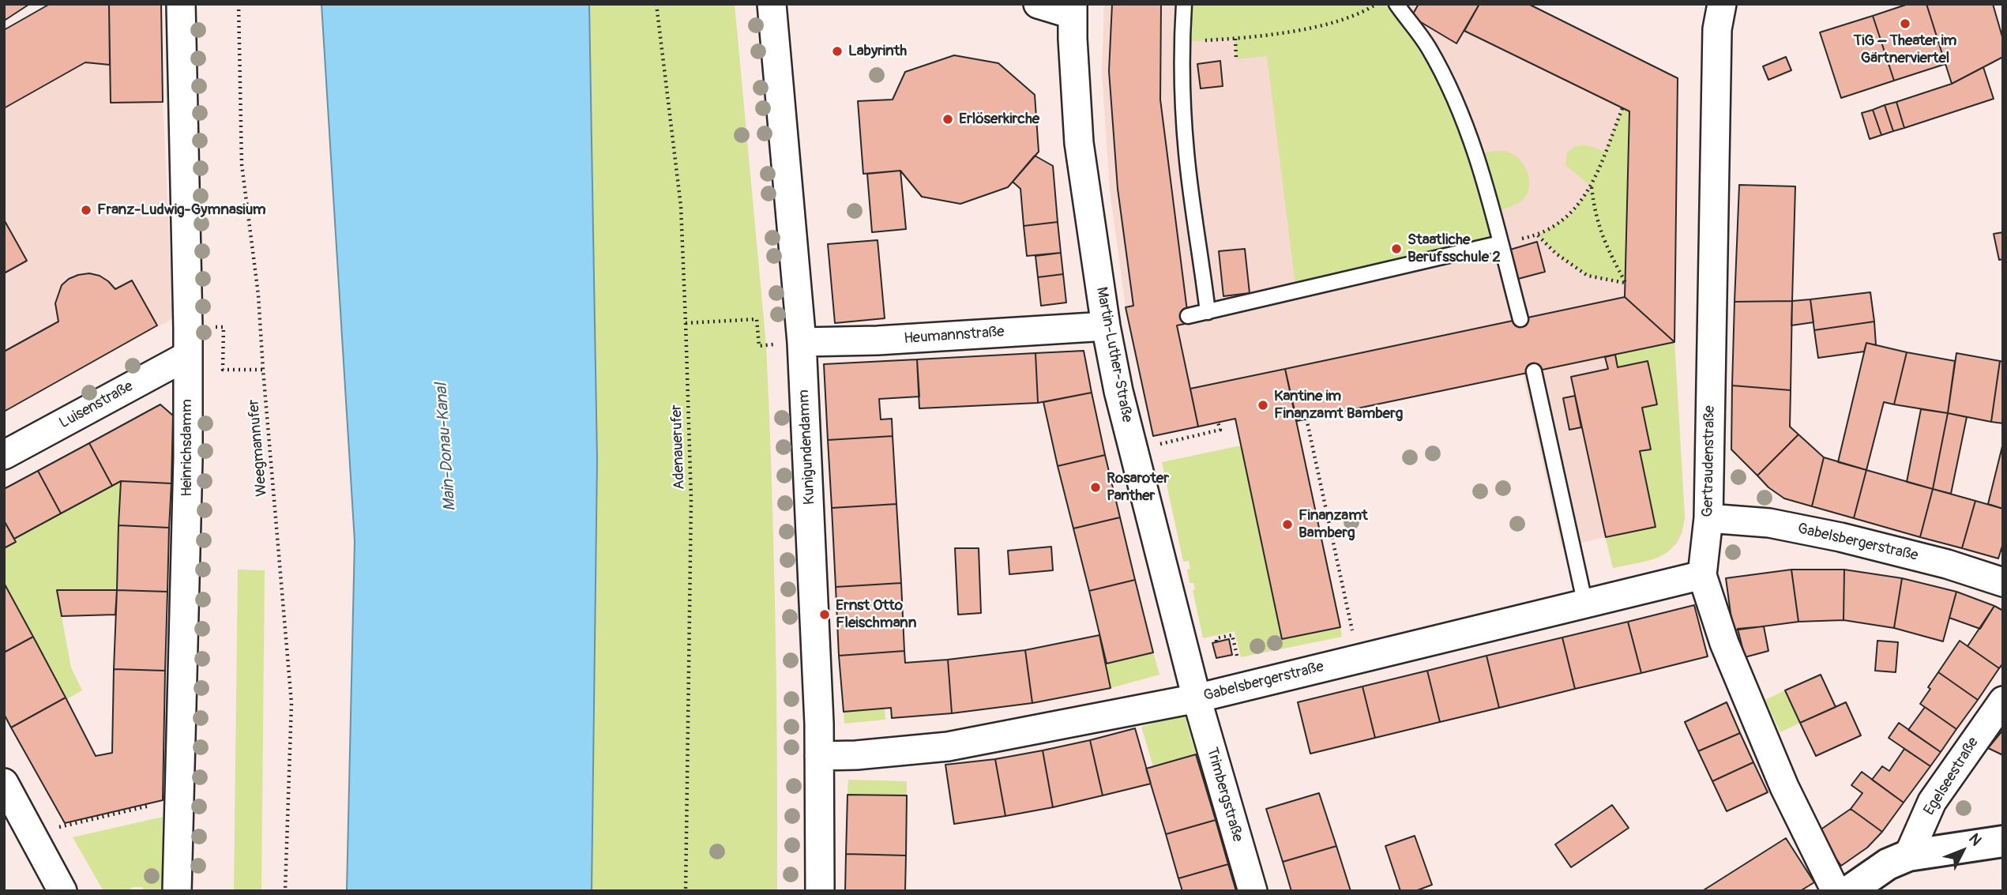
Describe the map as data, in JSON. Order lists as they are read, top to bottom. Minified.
{"streets":{"street":["Heumannstraße","Martin-Luther-Straße","Luisenstraße","Kunigundendamm","Heinrichsdamm","Gertraudenstraße","Gabelsbergerstraße","Egelseestraße","Trimbergstraße"],"path":["Adenauerufer","Weegmannufer"]},"crossings":[["Heumannstraße","Martin-Luther-Straße"],["Heumannstraße","Kunigundendamm"],["Martin-Luther-Straße","Gabelsbergerstraße"],["Martin-Luther-Straße","Trimbergstraße"],["Luisenstraße","Heinrichsdamm"],["Kunigundendamm","Gabelsbergerstraße"],["Gertraudenstraße","Gabelsbergerstraße"],["Gabelsbergerstraße","Trimbergstraße"]],"water":["Main-Donau-Kanal"],"places":["TiG – Theater im Gärtnerviertel","Labyrinth","Erlöserkirche","Franz-Ludwig-Gymnasium","Staatliche Berufsschule 2","Kantine im Finanzamt Bamberg","Rosaroter Panther","Finanzamt Bamberg","Ernst Otto Fleischmann"],"north":"top right"}
